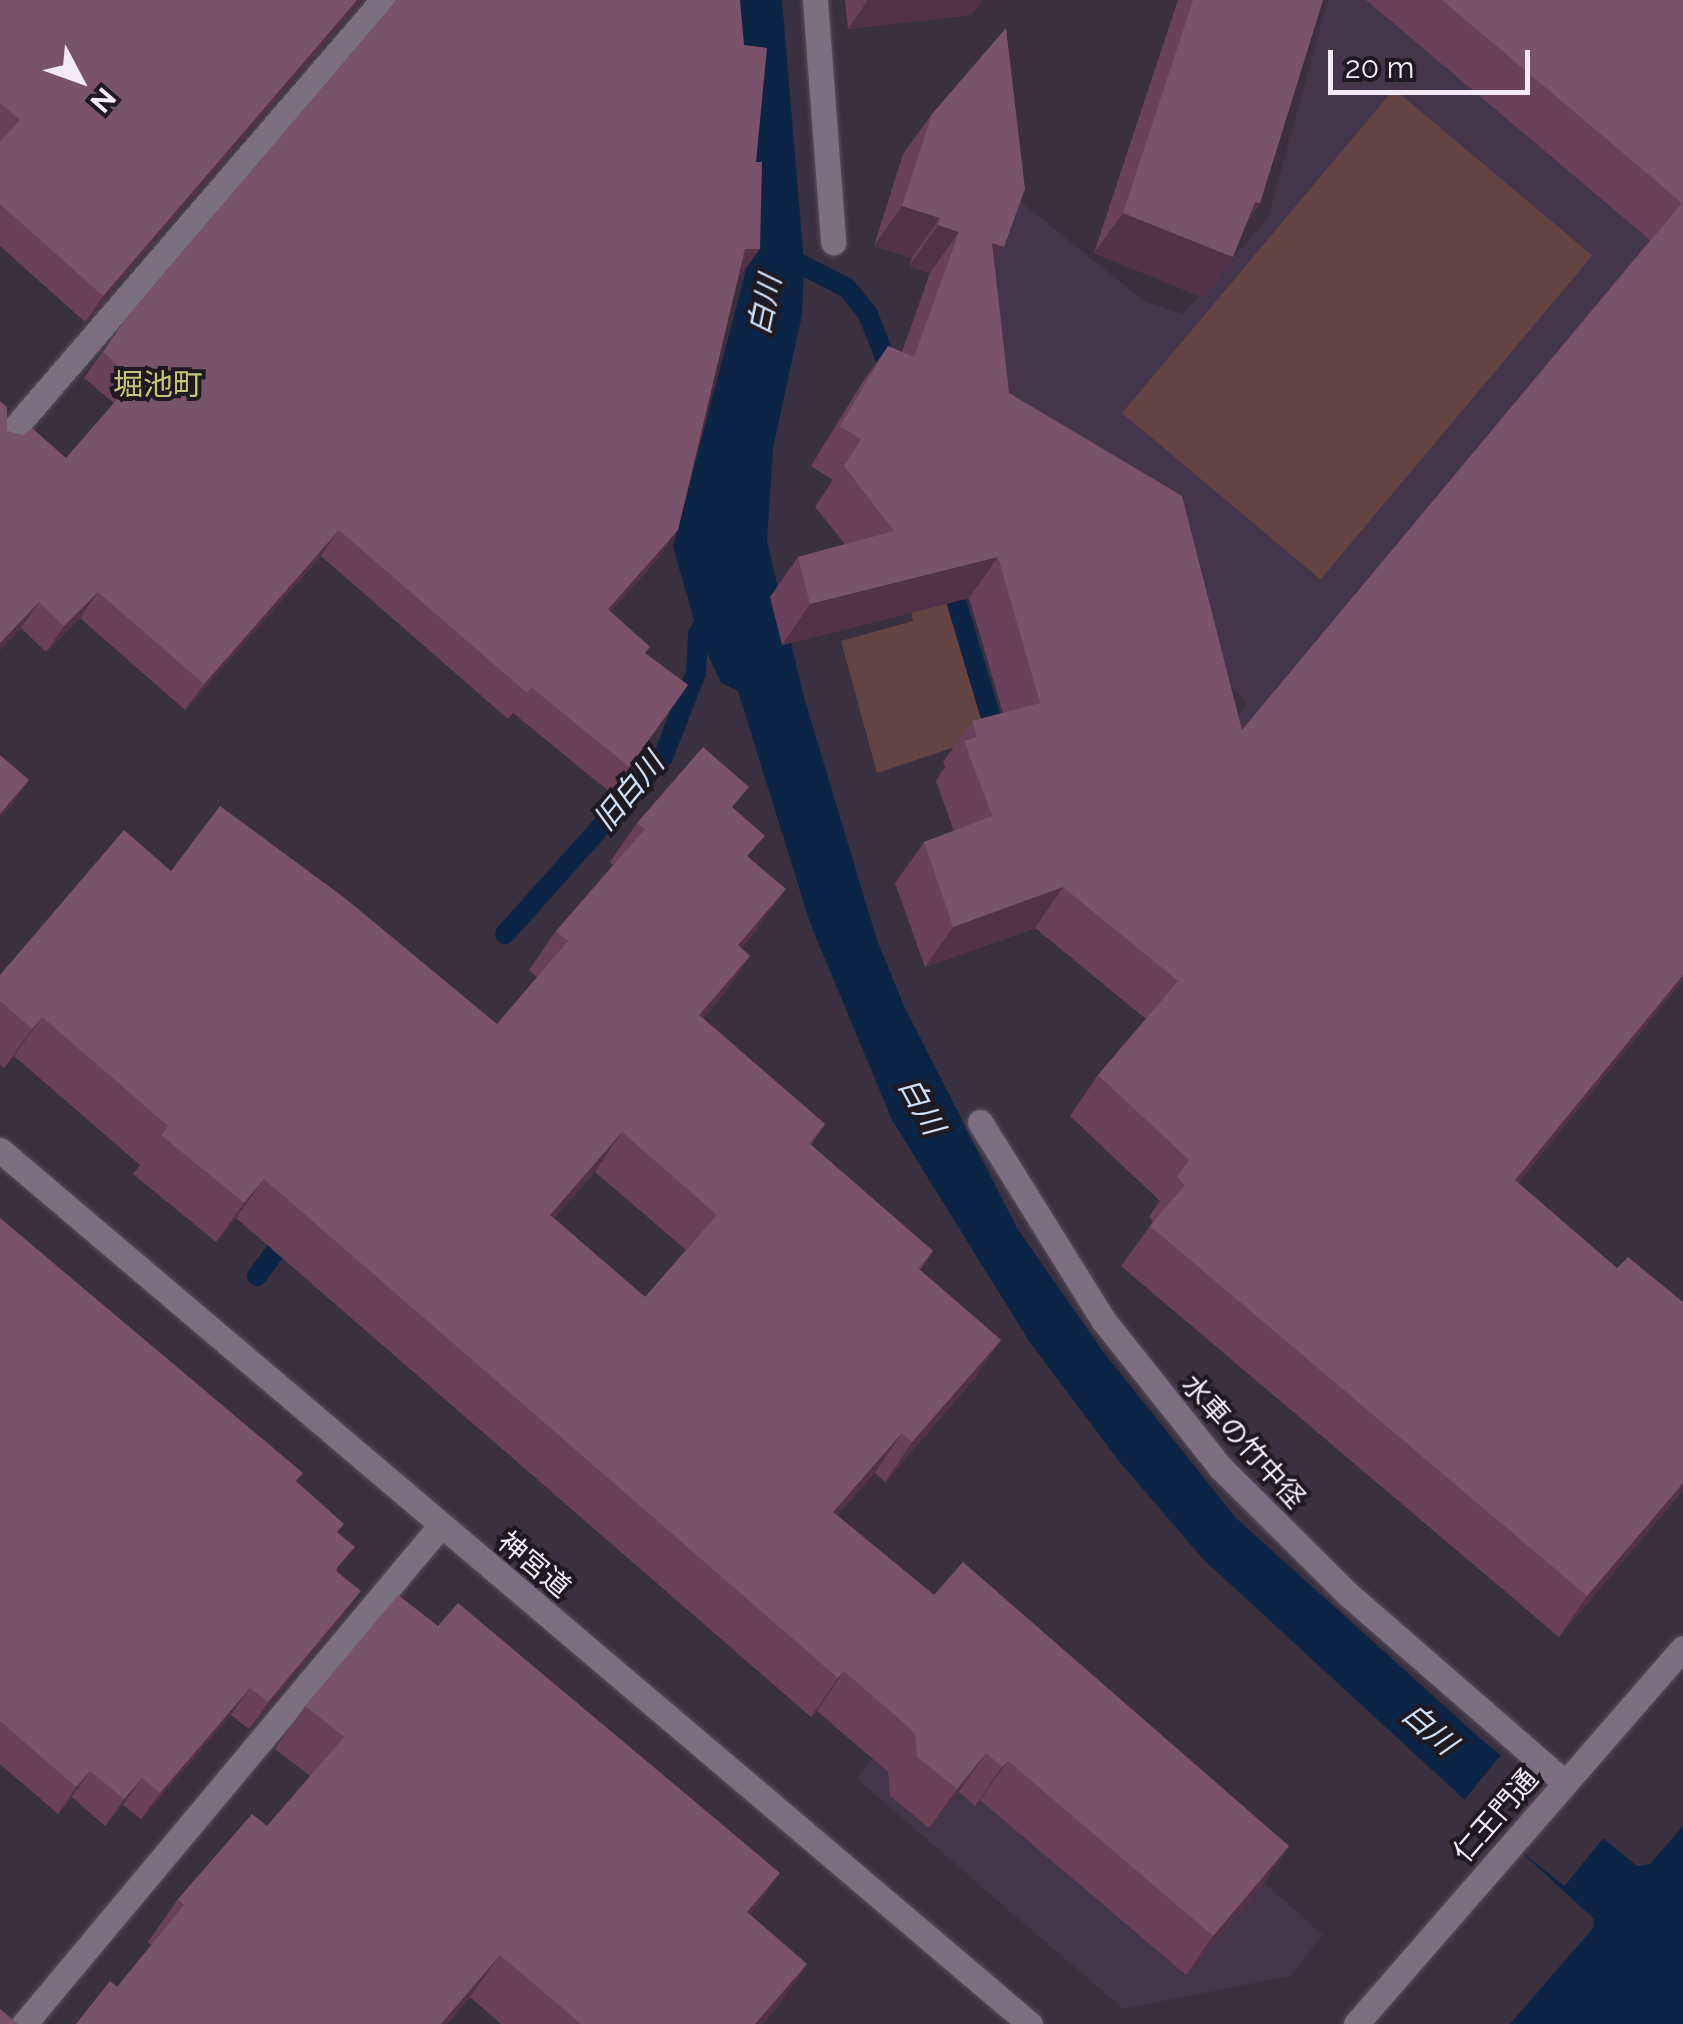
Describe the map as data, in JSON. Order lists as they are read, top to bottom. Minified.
{"streets":{"street":["水車の竹中径","神宮道","仁王門通"]},"crossings":[["水車の竹中径","仁王門通"]],"districts":["堀池町"],"water":["白川","旧白川"],"scale_bar":"20 m","north":"bottom right"}
